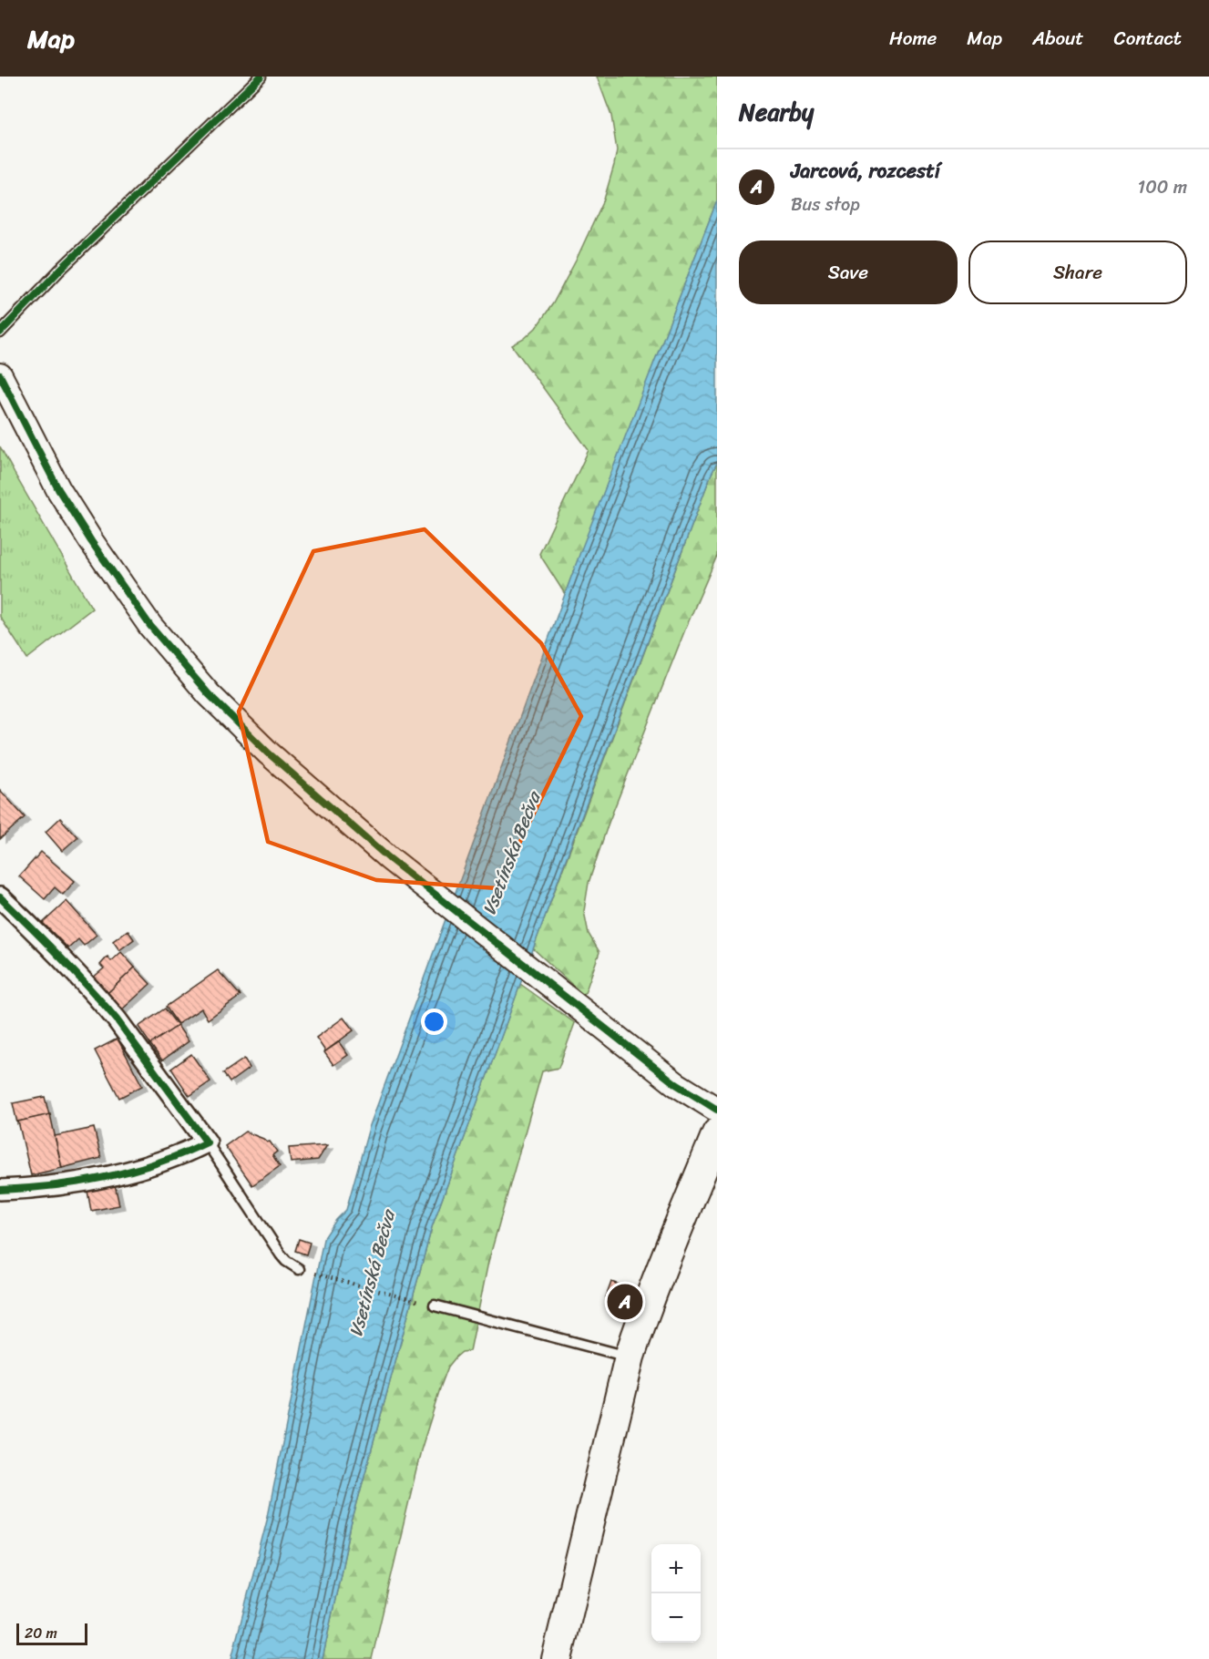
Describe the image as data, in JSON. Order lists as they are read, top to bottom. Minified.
{"water":["Vsetínská Bečva"],"scale_bar":"20 m","page":{"header":"Map","nav":["Home","Map","About","Contact"],"heading":"Nearby","list":[{"mark":"A","name":"Jarcová, rozcestí","note":"Bus stop","value":"100 m"}],"buttons":["Save","Share"],"pins":"A","map_buttons":["+","−"],"scale":"20 m"}}
